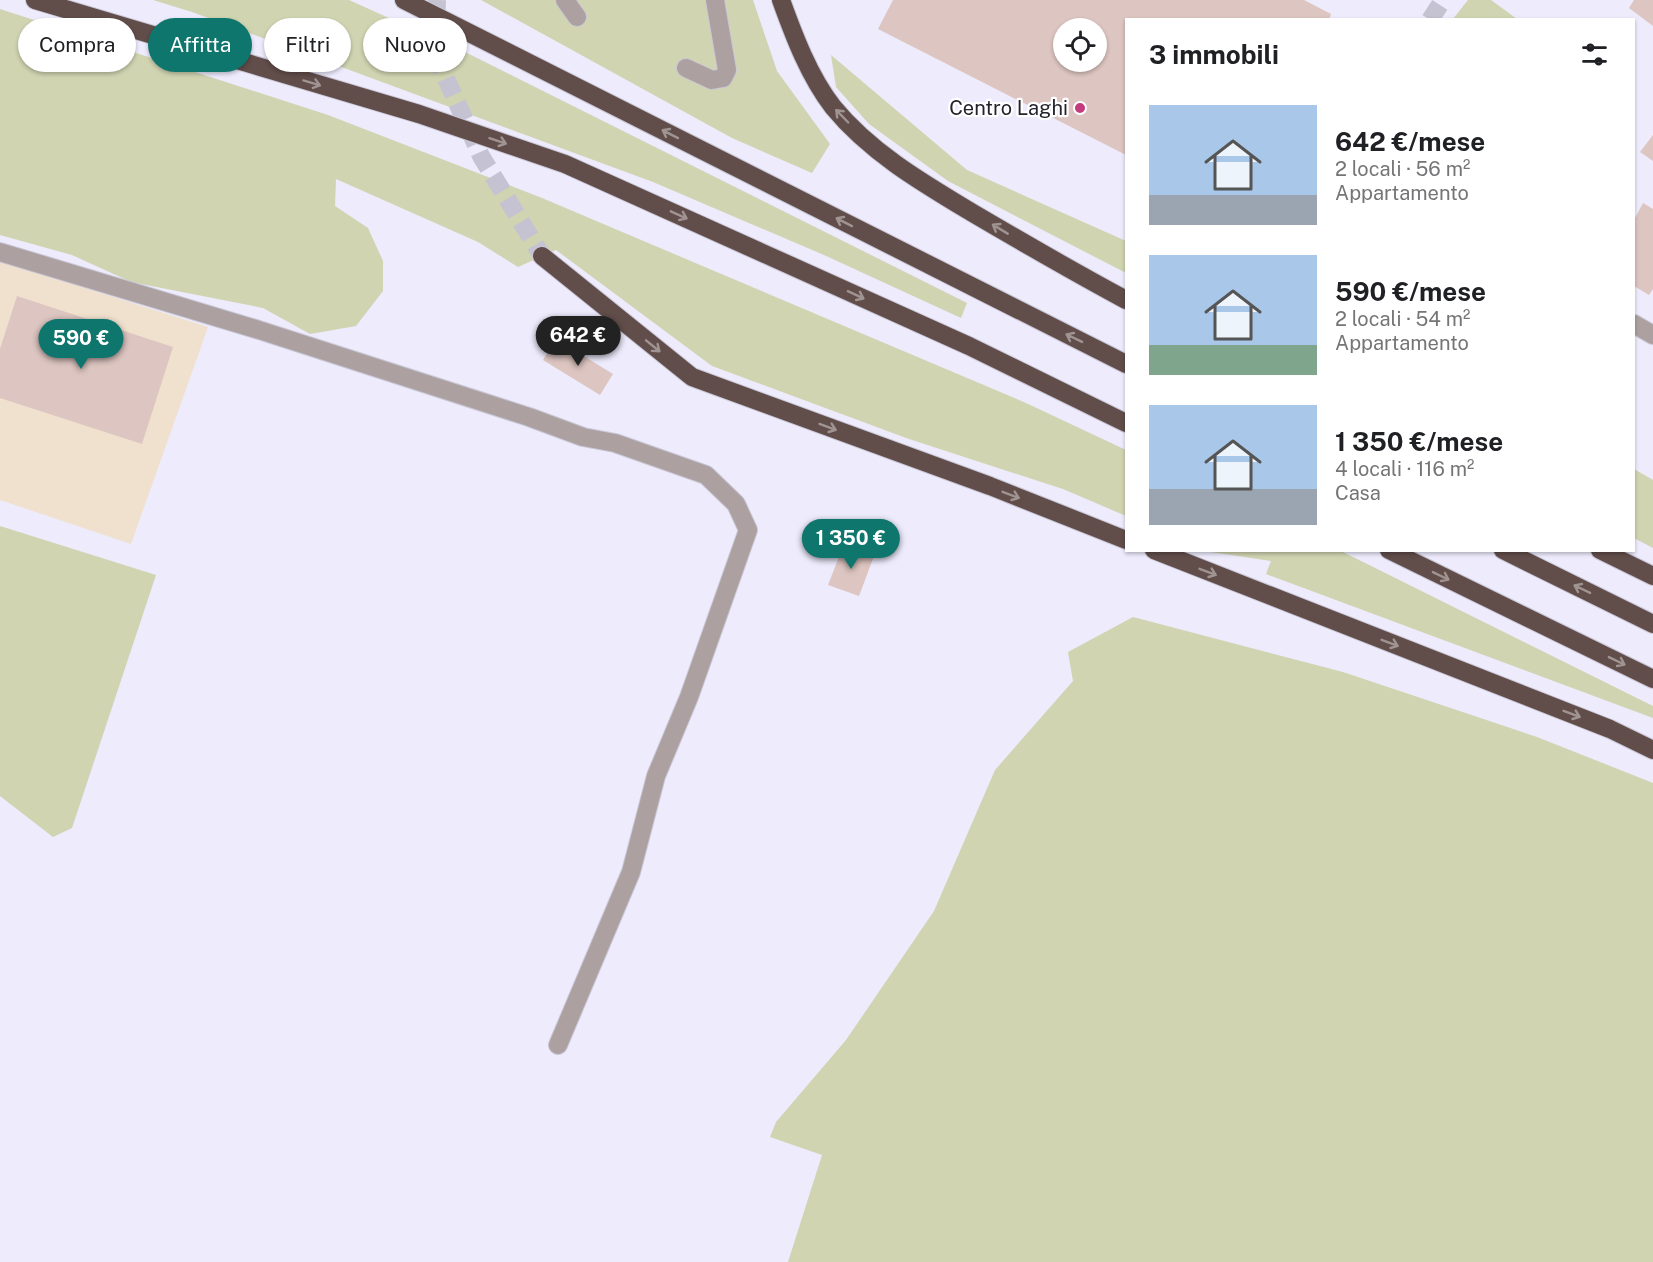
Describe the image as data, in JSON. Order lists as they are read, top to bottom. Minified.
{"places":["Centro Laghi"],"page":{"chip":["Compra","Affitta","Filtri","Nuovo"],"heading":"3 immobili","list":[{"name":"642 €/mese","note":"2 locali · 56 m² · Appartamento"},{"name":"590 €/mese","note":"2 locali · 54 m² · Appartamento"},{"name":"1 350 €/mese","note":"4 locali · 116 m² · Casa"}],"price":["642 €","590 €","1 350 €"]}}
